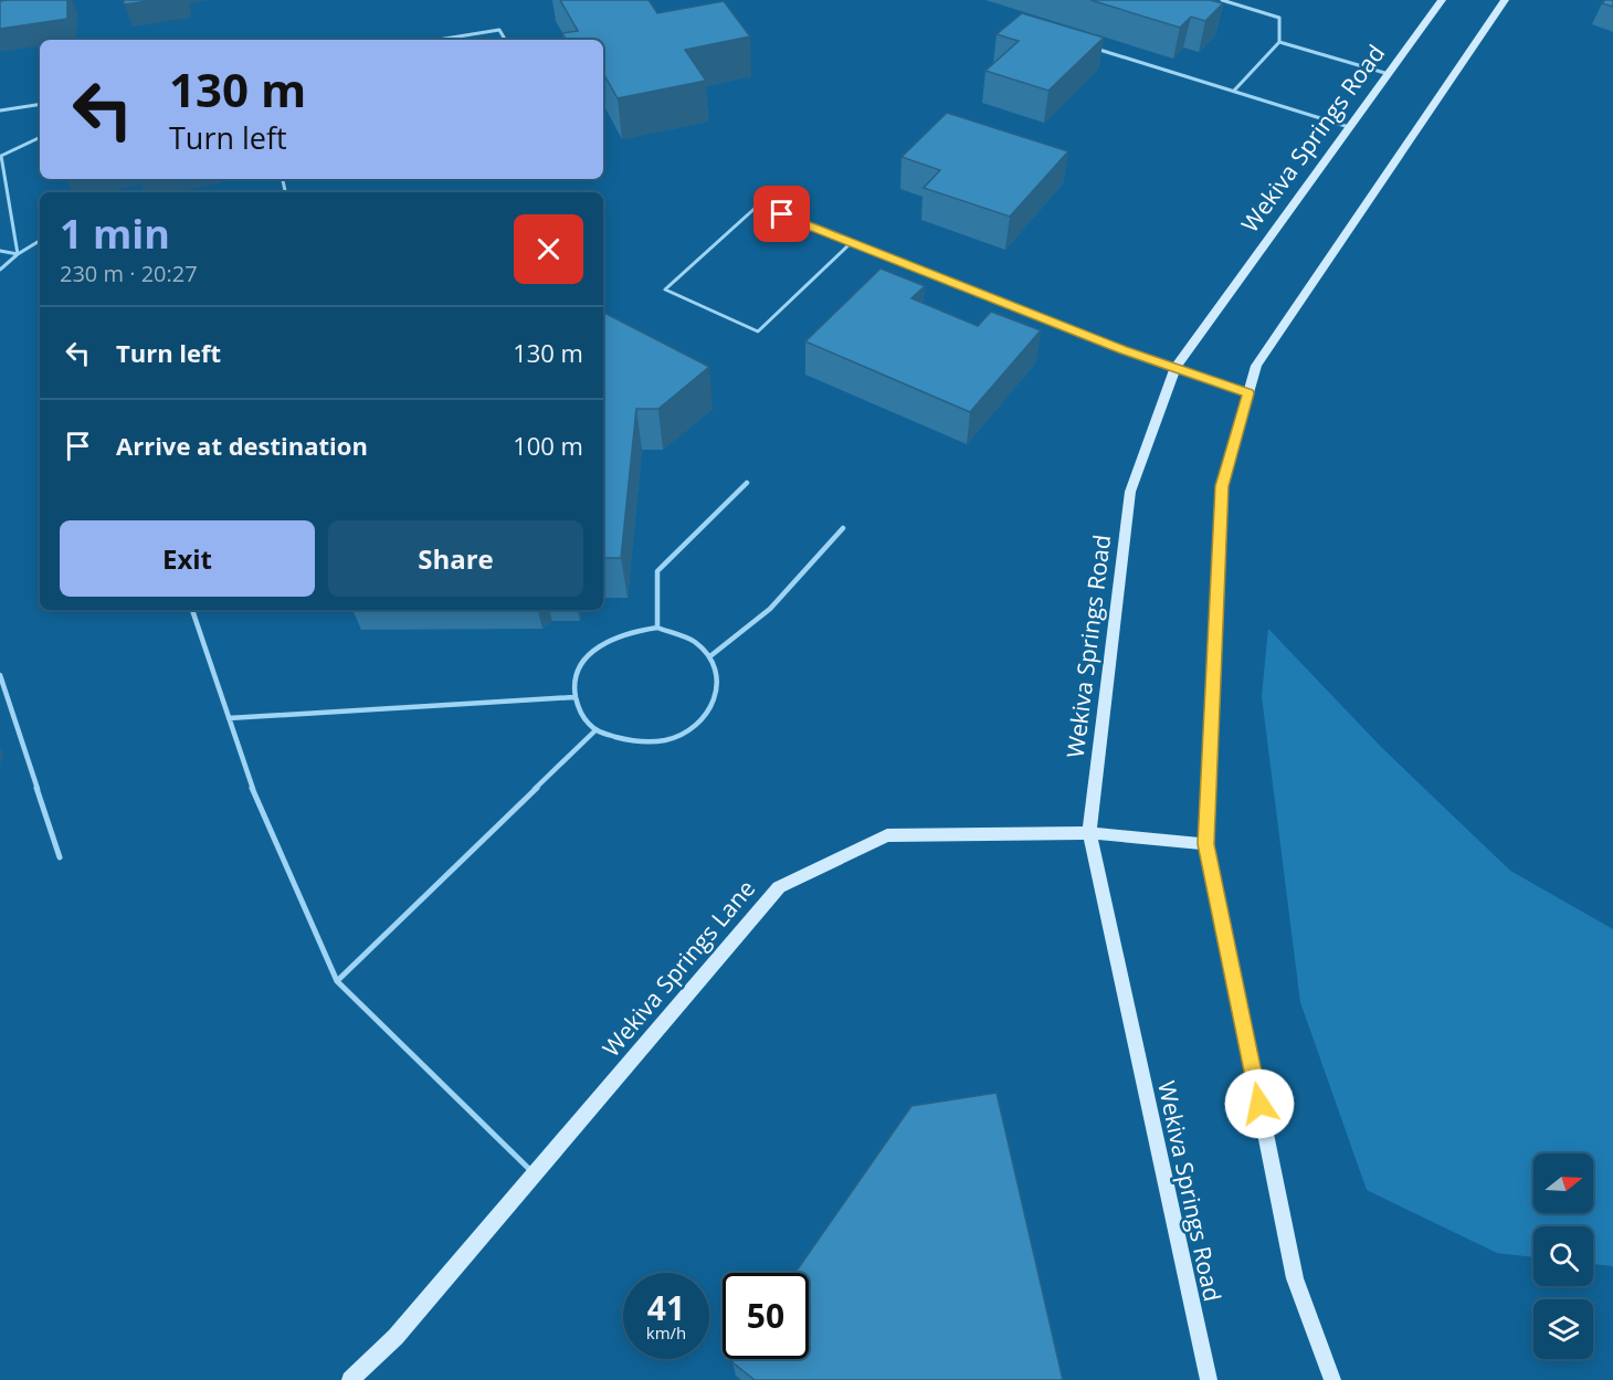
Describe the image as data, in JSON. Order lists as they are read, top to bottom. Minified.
{"streets":{"main road":["Wekiva Springs Road","Wekiva Springs Lane"]},"crossings":[["Wekiva Springs Road","Wekiva Springs Lane"]],"north":"right","page":{"turn":["130 m","Turn left"],"heading":["1 min","230 m · 20:27"],"list":[{"name":"Turn left","value":"130 m"},{"name":"Arrive at destination","value":"100 m"}],"buttons":["Exit","Share"],"speed":"41 km/h","limit":"50"}}
